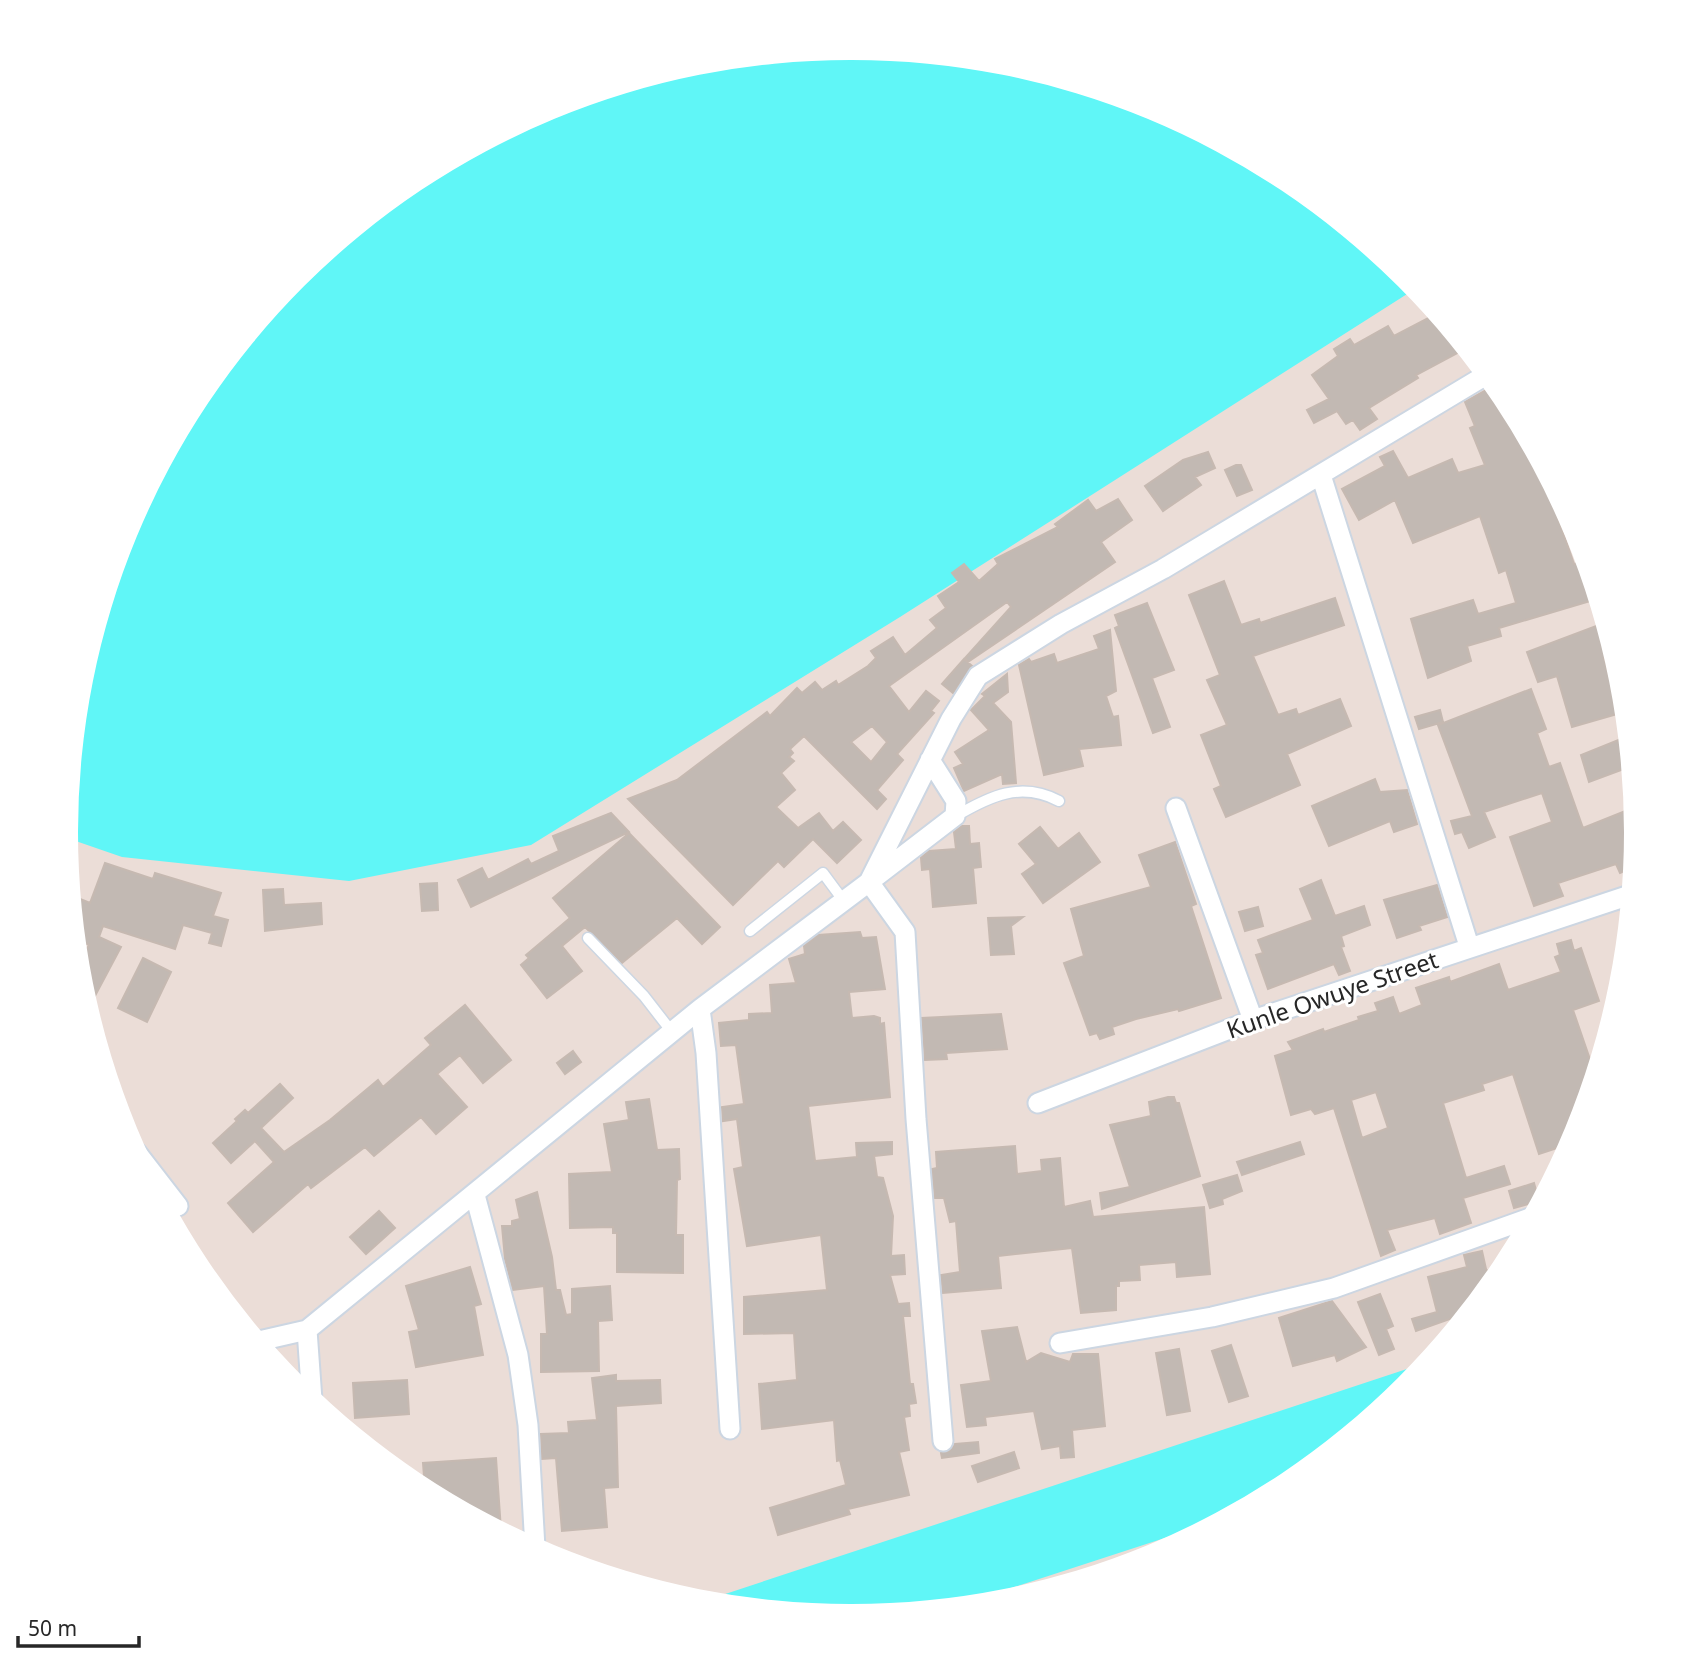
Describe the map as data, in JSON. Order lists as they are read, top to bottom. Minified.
{"streets":{"street":["Kunle Owuye Street"]},"scale_bar":"50 m"}
